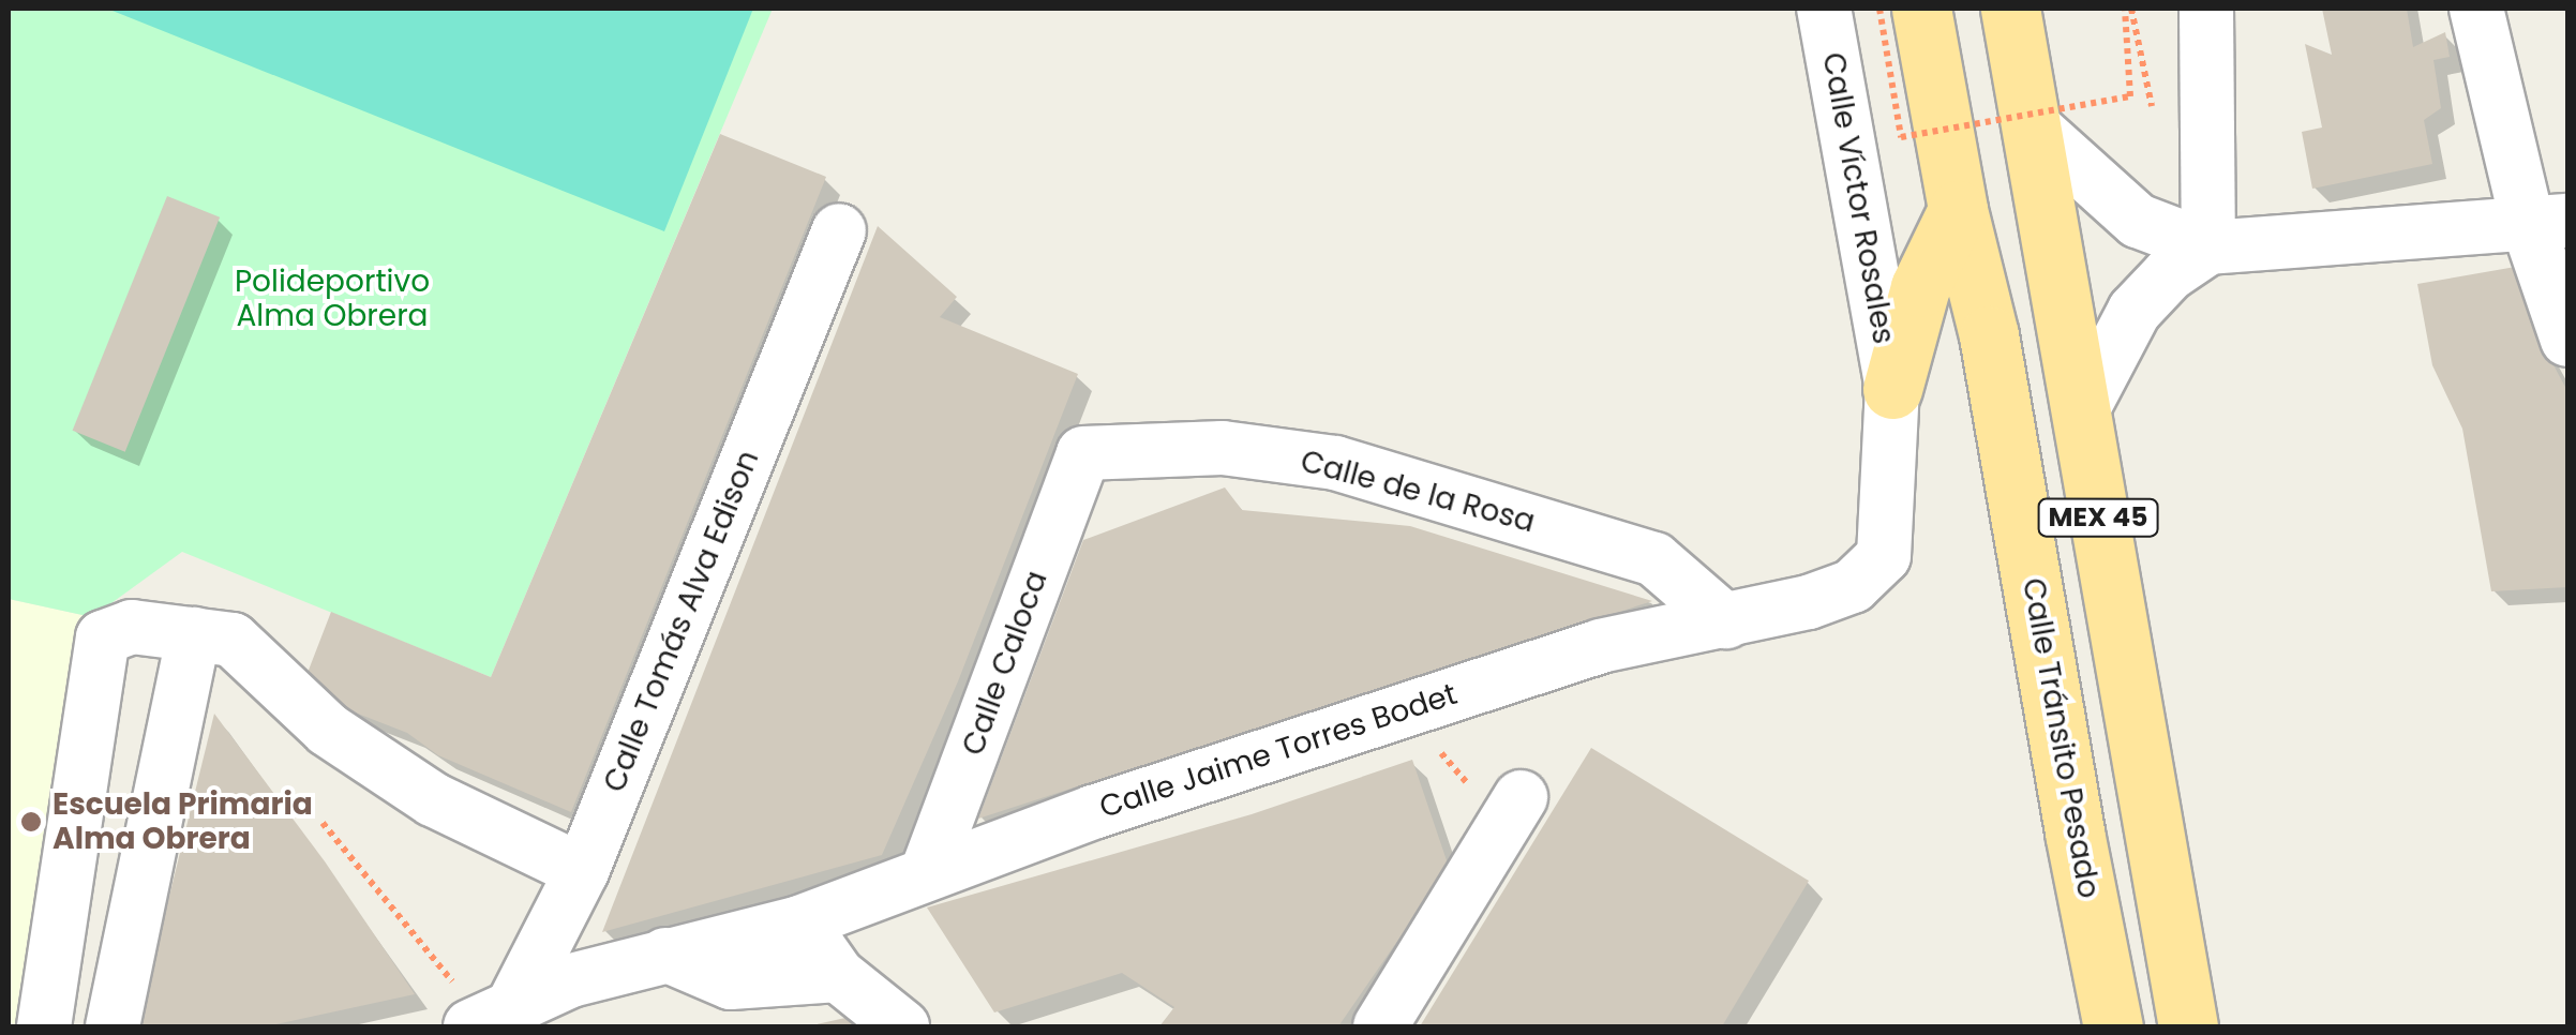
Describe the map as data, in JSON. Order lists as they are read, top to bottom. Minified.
{"streets":{"main road":["MEX 45","Calle Tránsito Pesado"],"street":["Calle Víctor Rosales","Calle de la Rosa","Calle Tomás Alva Edison","Calle Caloca","Calle Jaime Torres Bodet"]},"crossings":[["Calle Víctor Rosales","Calle Jaime Torres Bodet"],["Calle de la Rosa","Calle Caloca"],["Calle de la Rosa","Calle Jaime Torres Bodet"],["Calle Tomás Alva Edison","Calle Jaime Torres Bodet"],["Calle Caloca","Calle Jaime Torres Bodet"]],"parks":["Polideportivo Alma Obrera"],"places":["Escuela Primaria Alma Obrera"]}
